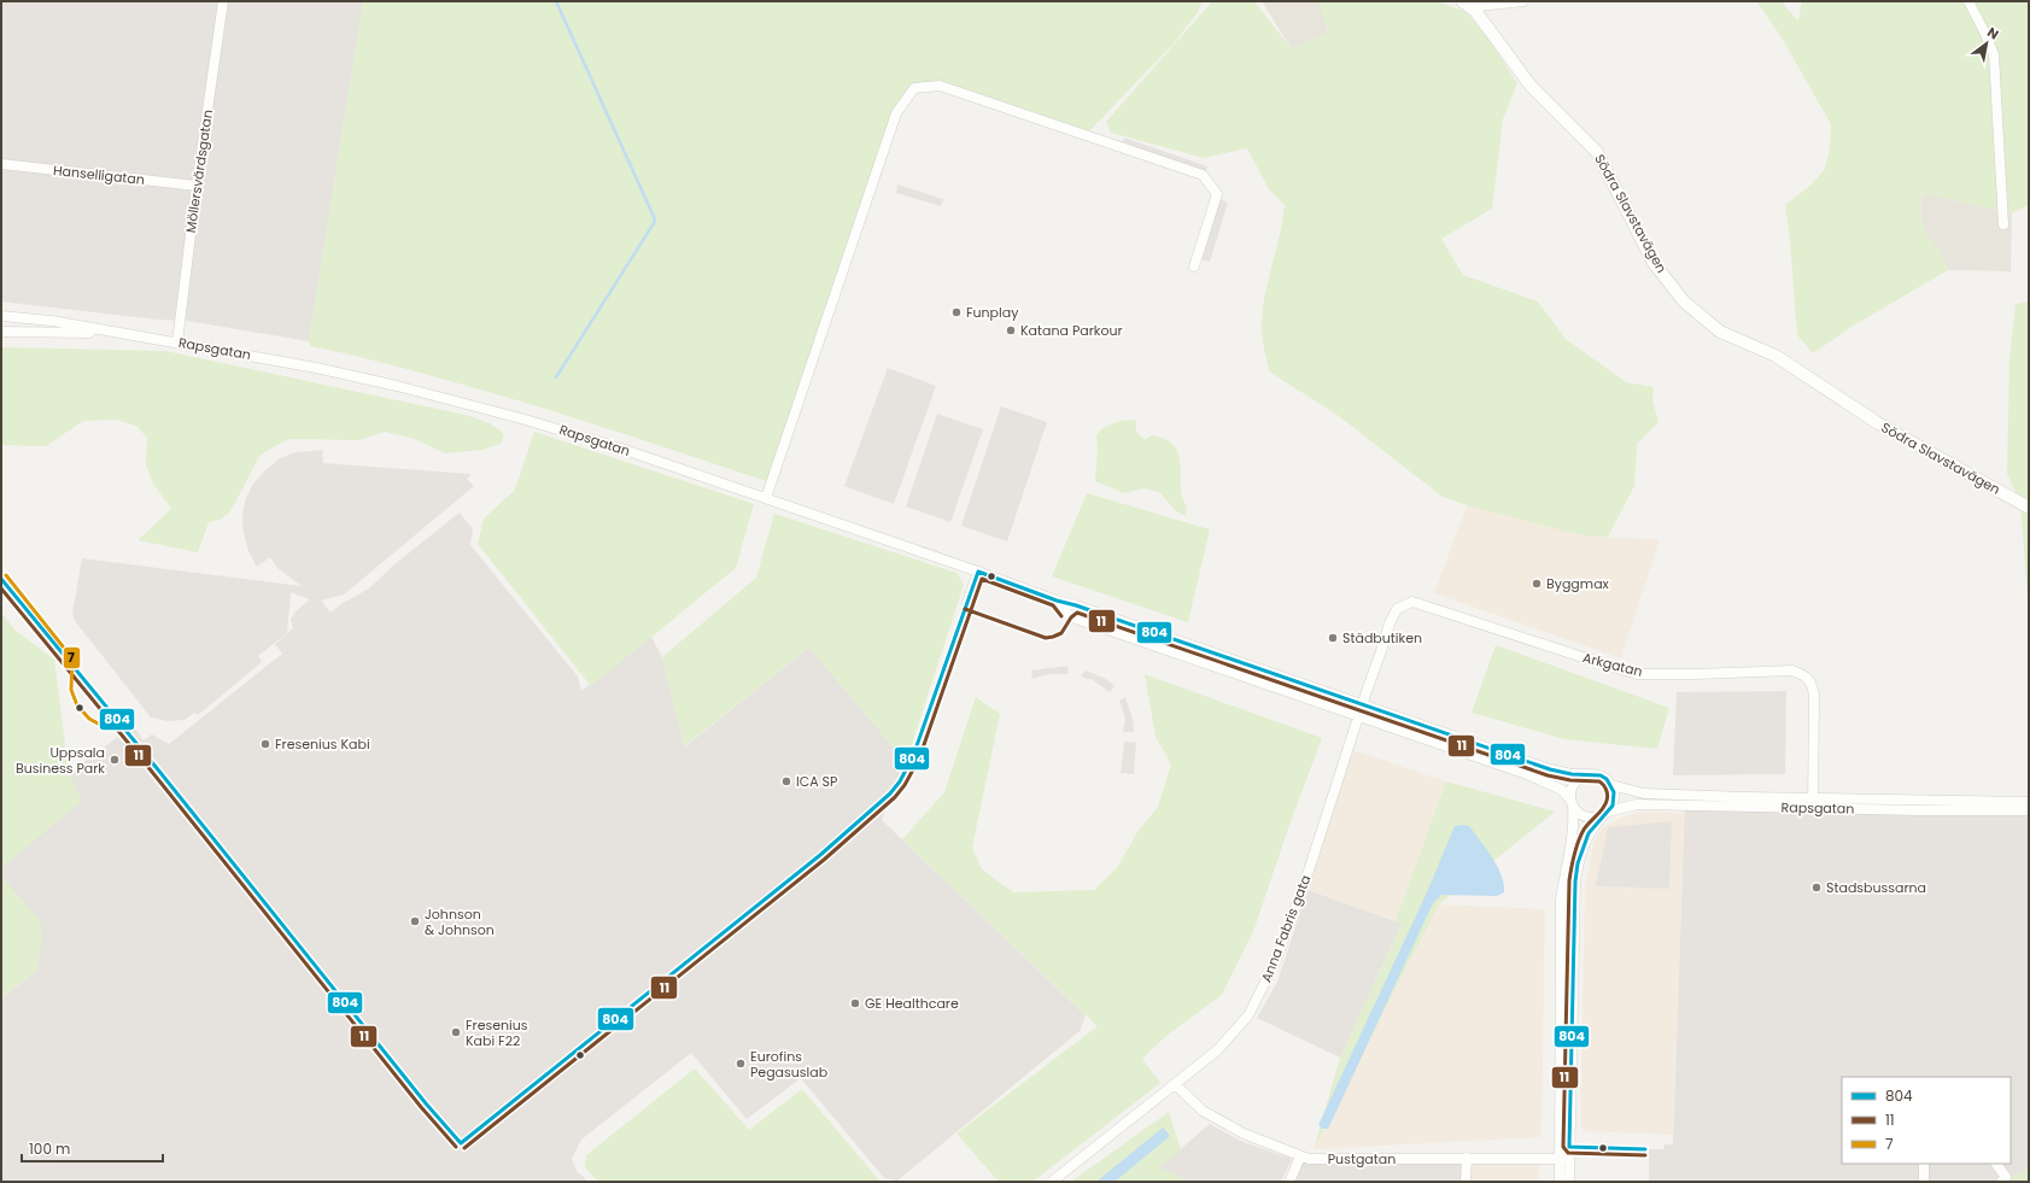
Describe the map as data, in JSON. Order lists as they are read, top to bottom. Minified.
{"streets":{"street":["Möllersvärdsgatan","Hanselligatan","Södra Slavstavägen","Rapsgatan","Arkgatan","Anna Fabris gata","Pustgatan"]},"crossings":[["Möllersvärdsgatan","Hanselligatan"],["Möllersvärdsgatan","Rapsgatan"],["Rapsgatan","Arkgatan"],["Rapsgatan","Anna Fabris gata"],["Arkgatan","Anna Fabris gata"],["Anna Fabris gata","Pustgatan"]],"places":["Funplay","Katana Parkour","Byggmax","Städbutiken","Fresenius Kabi","Uppsala Business Park","ICA SP","Stadsbussarna","Johnson & Johnson","GE Healthcare","Fresenius Kabi F22","Eurofins Pegasuslab"],"lines":["transit line 804","transit line 7","transit line 11"],"legend":["804","11","7"],"scale_bar":"100 m","north":"top right"}
